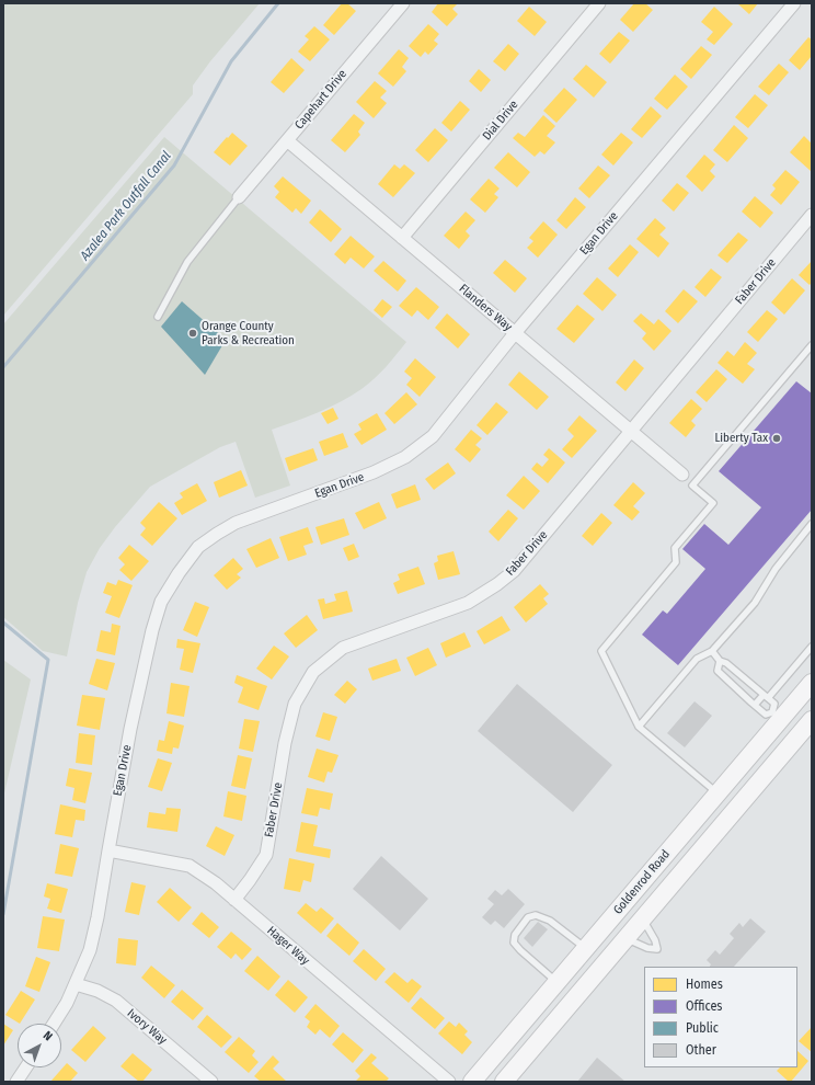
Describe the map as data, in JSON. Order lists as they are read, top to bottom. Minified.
{"streets":{"main road":["Goldenrod Road"],"street":["Capehart Drive","Dial Drive","Egan Drive","Faber Drive","Flanders Way","Hager Way","Ivory Way"]},"crossings":[["Capehart Drive","Flanders Way"],["Dial Drive","Flanders Way"],["Egan Drive","Flanders Way"],["Egan Drive","Hager Way"],["Egan Drive","Ivory Way"],["Faber Drive","Flanders Way"],["Faber Drive","Hager Way"]],"water":["Azalea Park Outfall Canal"],"places":["Orange County Parks & Recreation","Liberty Tax"],"legend":["Homes","Offices","Public","Other"],"north":"top right"}
